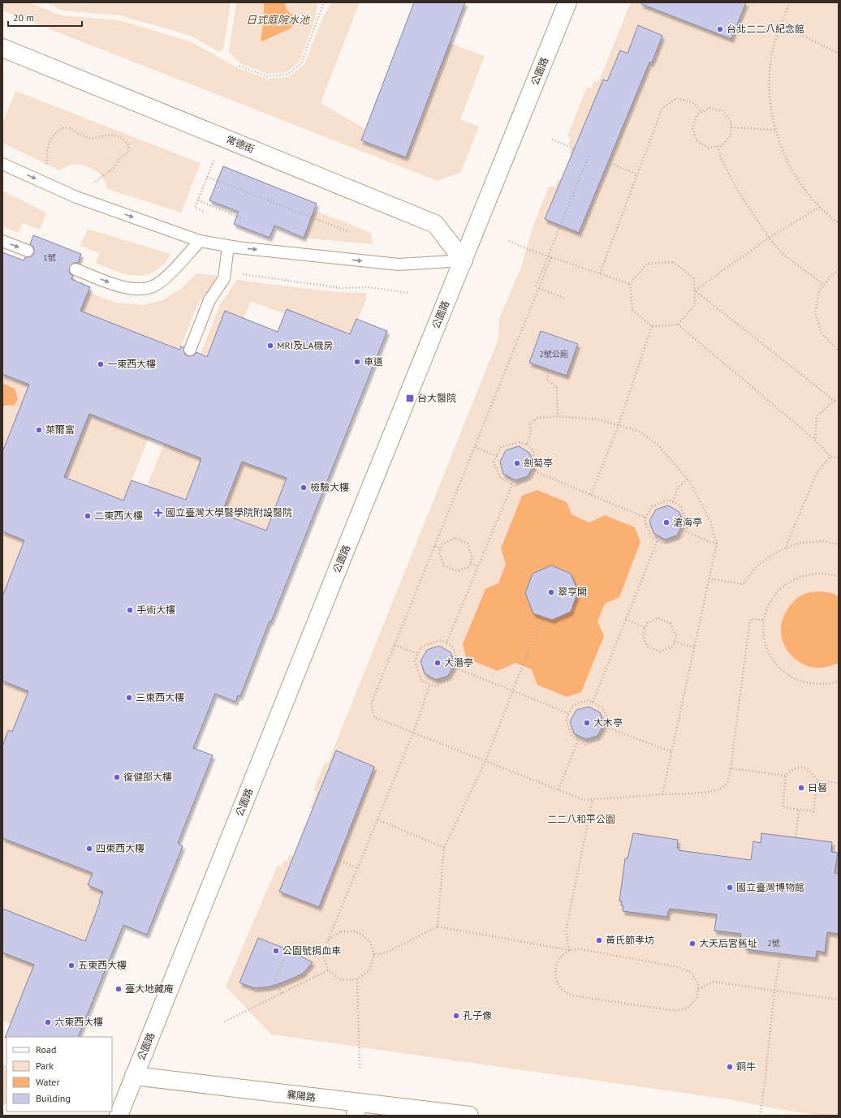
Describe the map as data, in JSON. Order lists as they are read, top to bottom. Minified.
{"streets":{"street":["公園路","常德街","襄陽路"]},"crossings":[["公園路","常德街"],["公園路","襄陽路"]],"water":["日式庭院水池"],"parks":["二二八和平公園"],"places":{"other":["台北二二八紀念館","MRI及LA機房","車道","一東西大樓","萊爾富","劍菊亭","檢驗大樓","二東西大樓","滄海亭","翠亨閣","手術大樓","大潛亭","三東西大樓","大木亭","復健部大樓","日晷","四東西大樓","國立臺灣博物館","黃氏節孝坊","大天后宮舊址","公園號捐血車","五東西大樓","臺大地藏庵","孔子像","六東西大樓","銅牛"],"transit":["台大醫院"],"health":["國立臺灣大學醫學院附設醫院"]},"house_numbers":["1號","2號公廁","2號"],"legend":["Road","Park","Water","Building"],"scale_bar":"20 m"}
